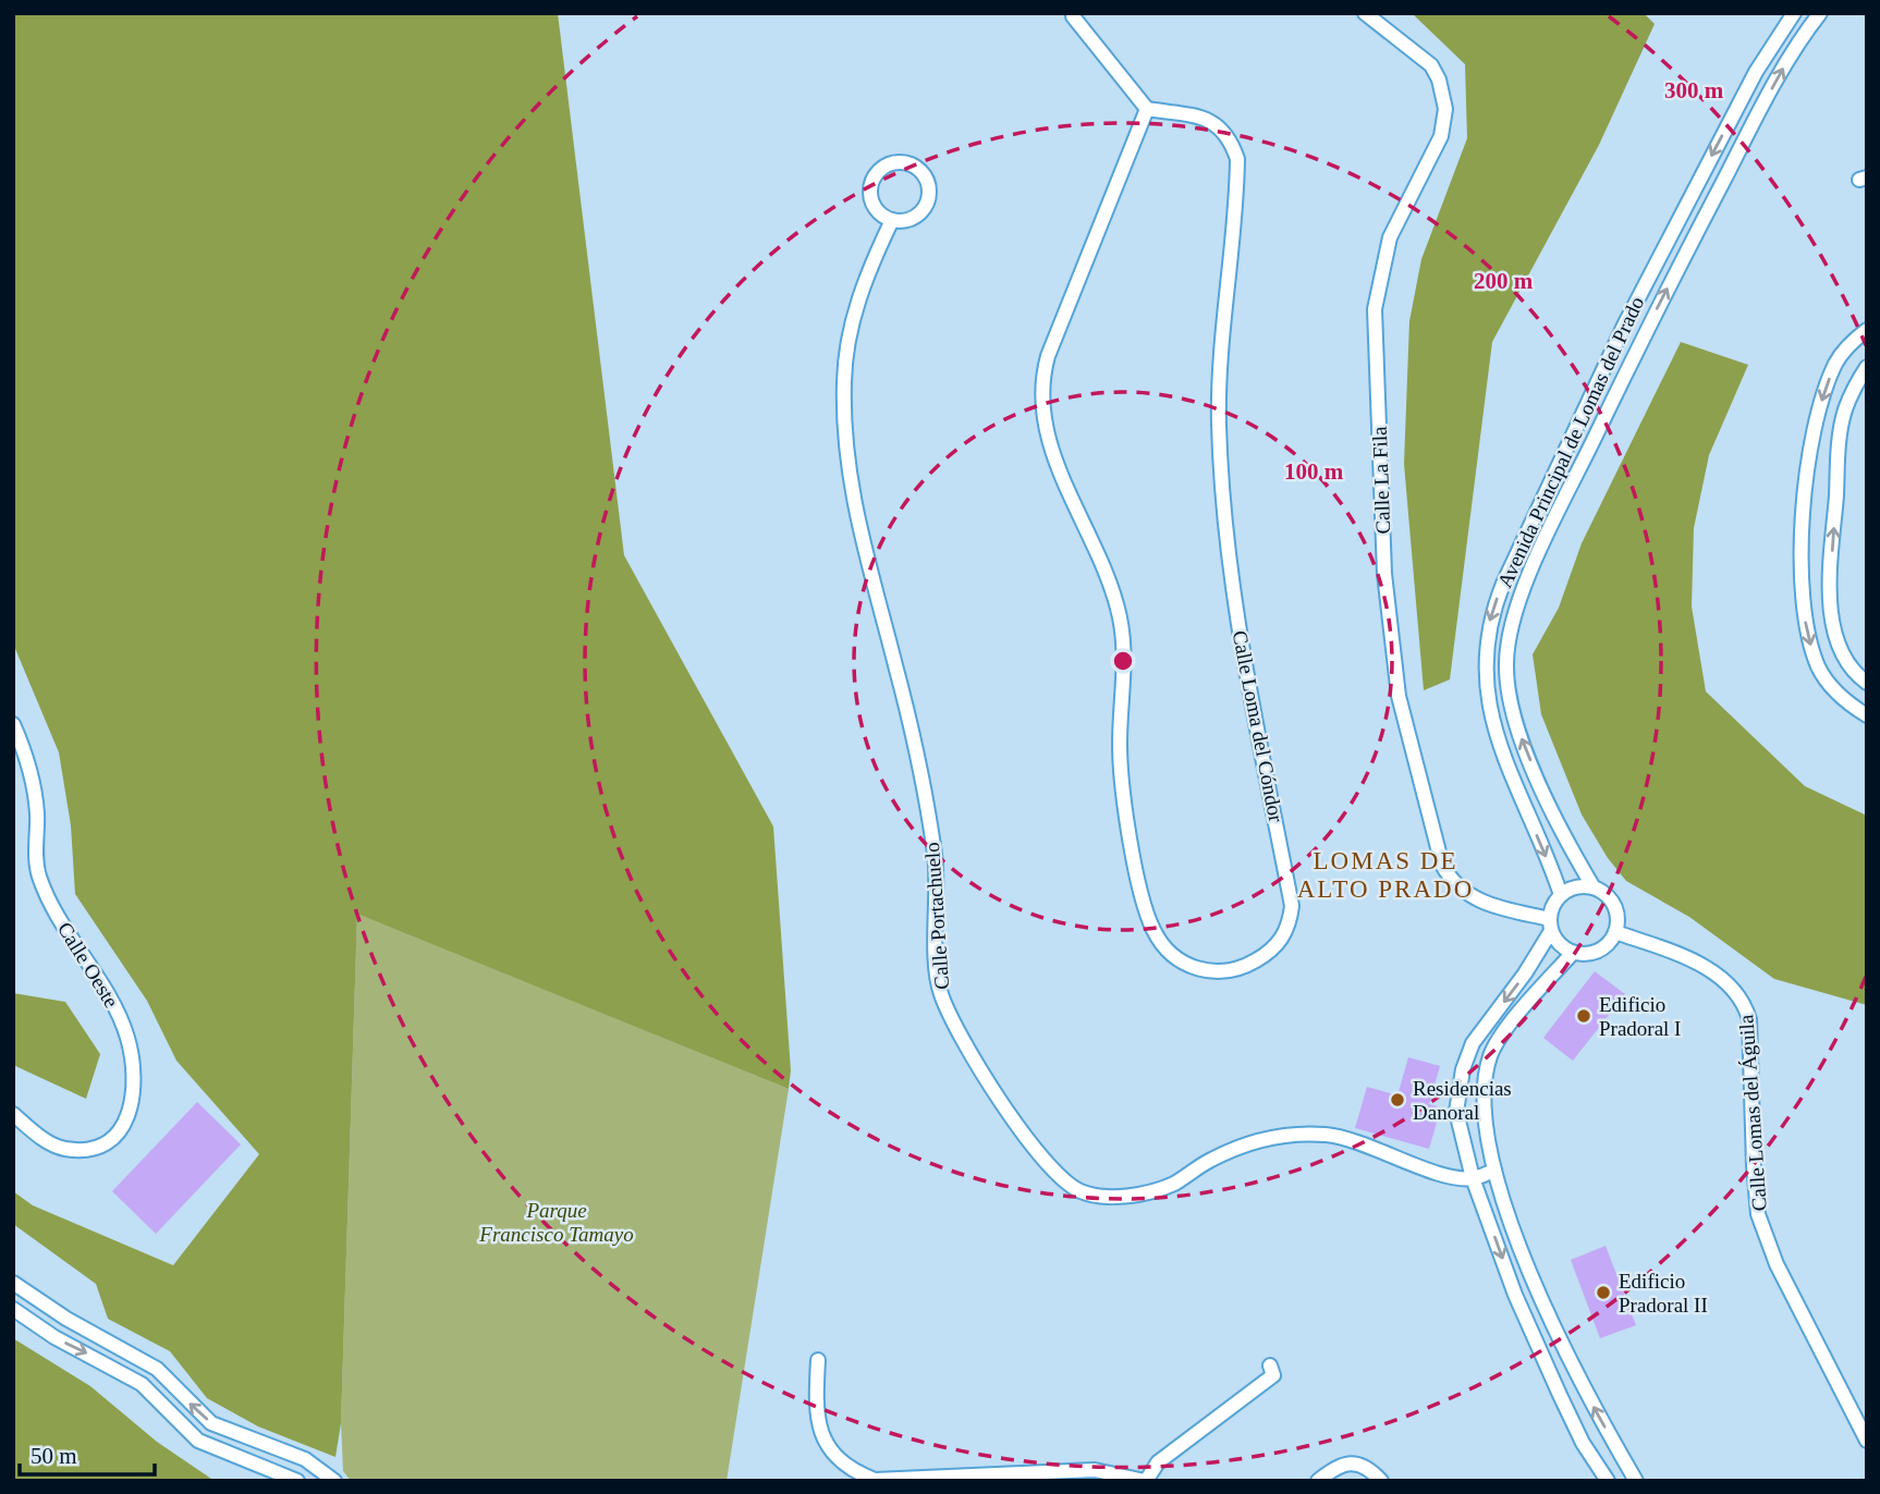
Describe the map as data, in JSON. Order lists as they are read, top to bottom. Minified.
{"streets":{"street":["Avenida Principal de Lomas del Prado","Calle La Fila","Calle Loma del Cóndor","Calle Portachuelo","Calle Oeste","Calle Lomas del Águila"]},"crossings":[["Avenida Principal de Lomas del Prado","Calle La Fila"],["Avenida Principal de Lomas del Prado","Calle Lomas del Águila"],["Calle La Fila","Calle Lomas del Águila"]],"districts":["LOMAS DE ALTO PRADO"],"parks":["Parque Francisco Tamayo"],"places":["Edificio Pradoral I","Residencias Danoral","Edificio Pradoral II"],"scale_bar":"50 m","rings":["300 m","200 m","100 m"]}
